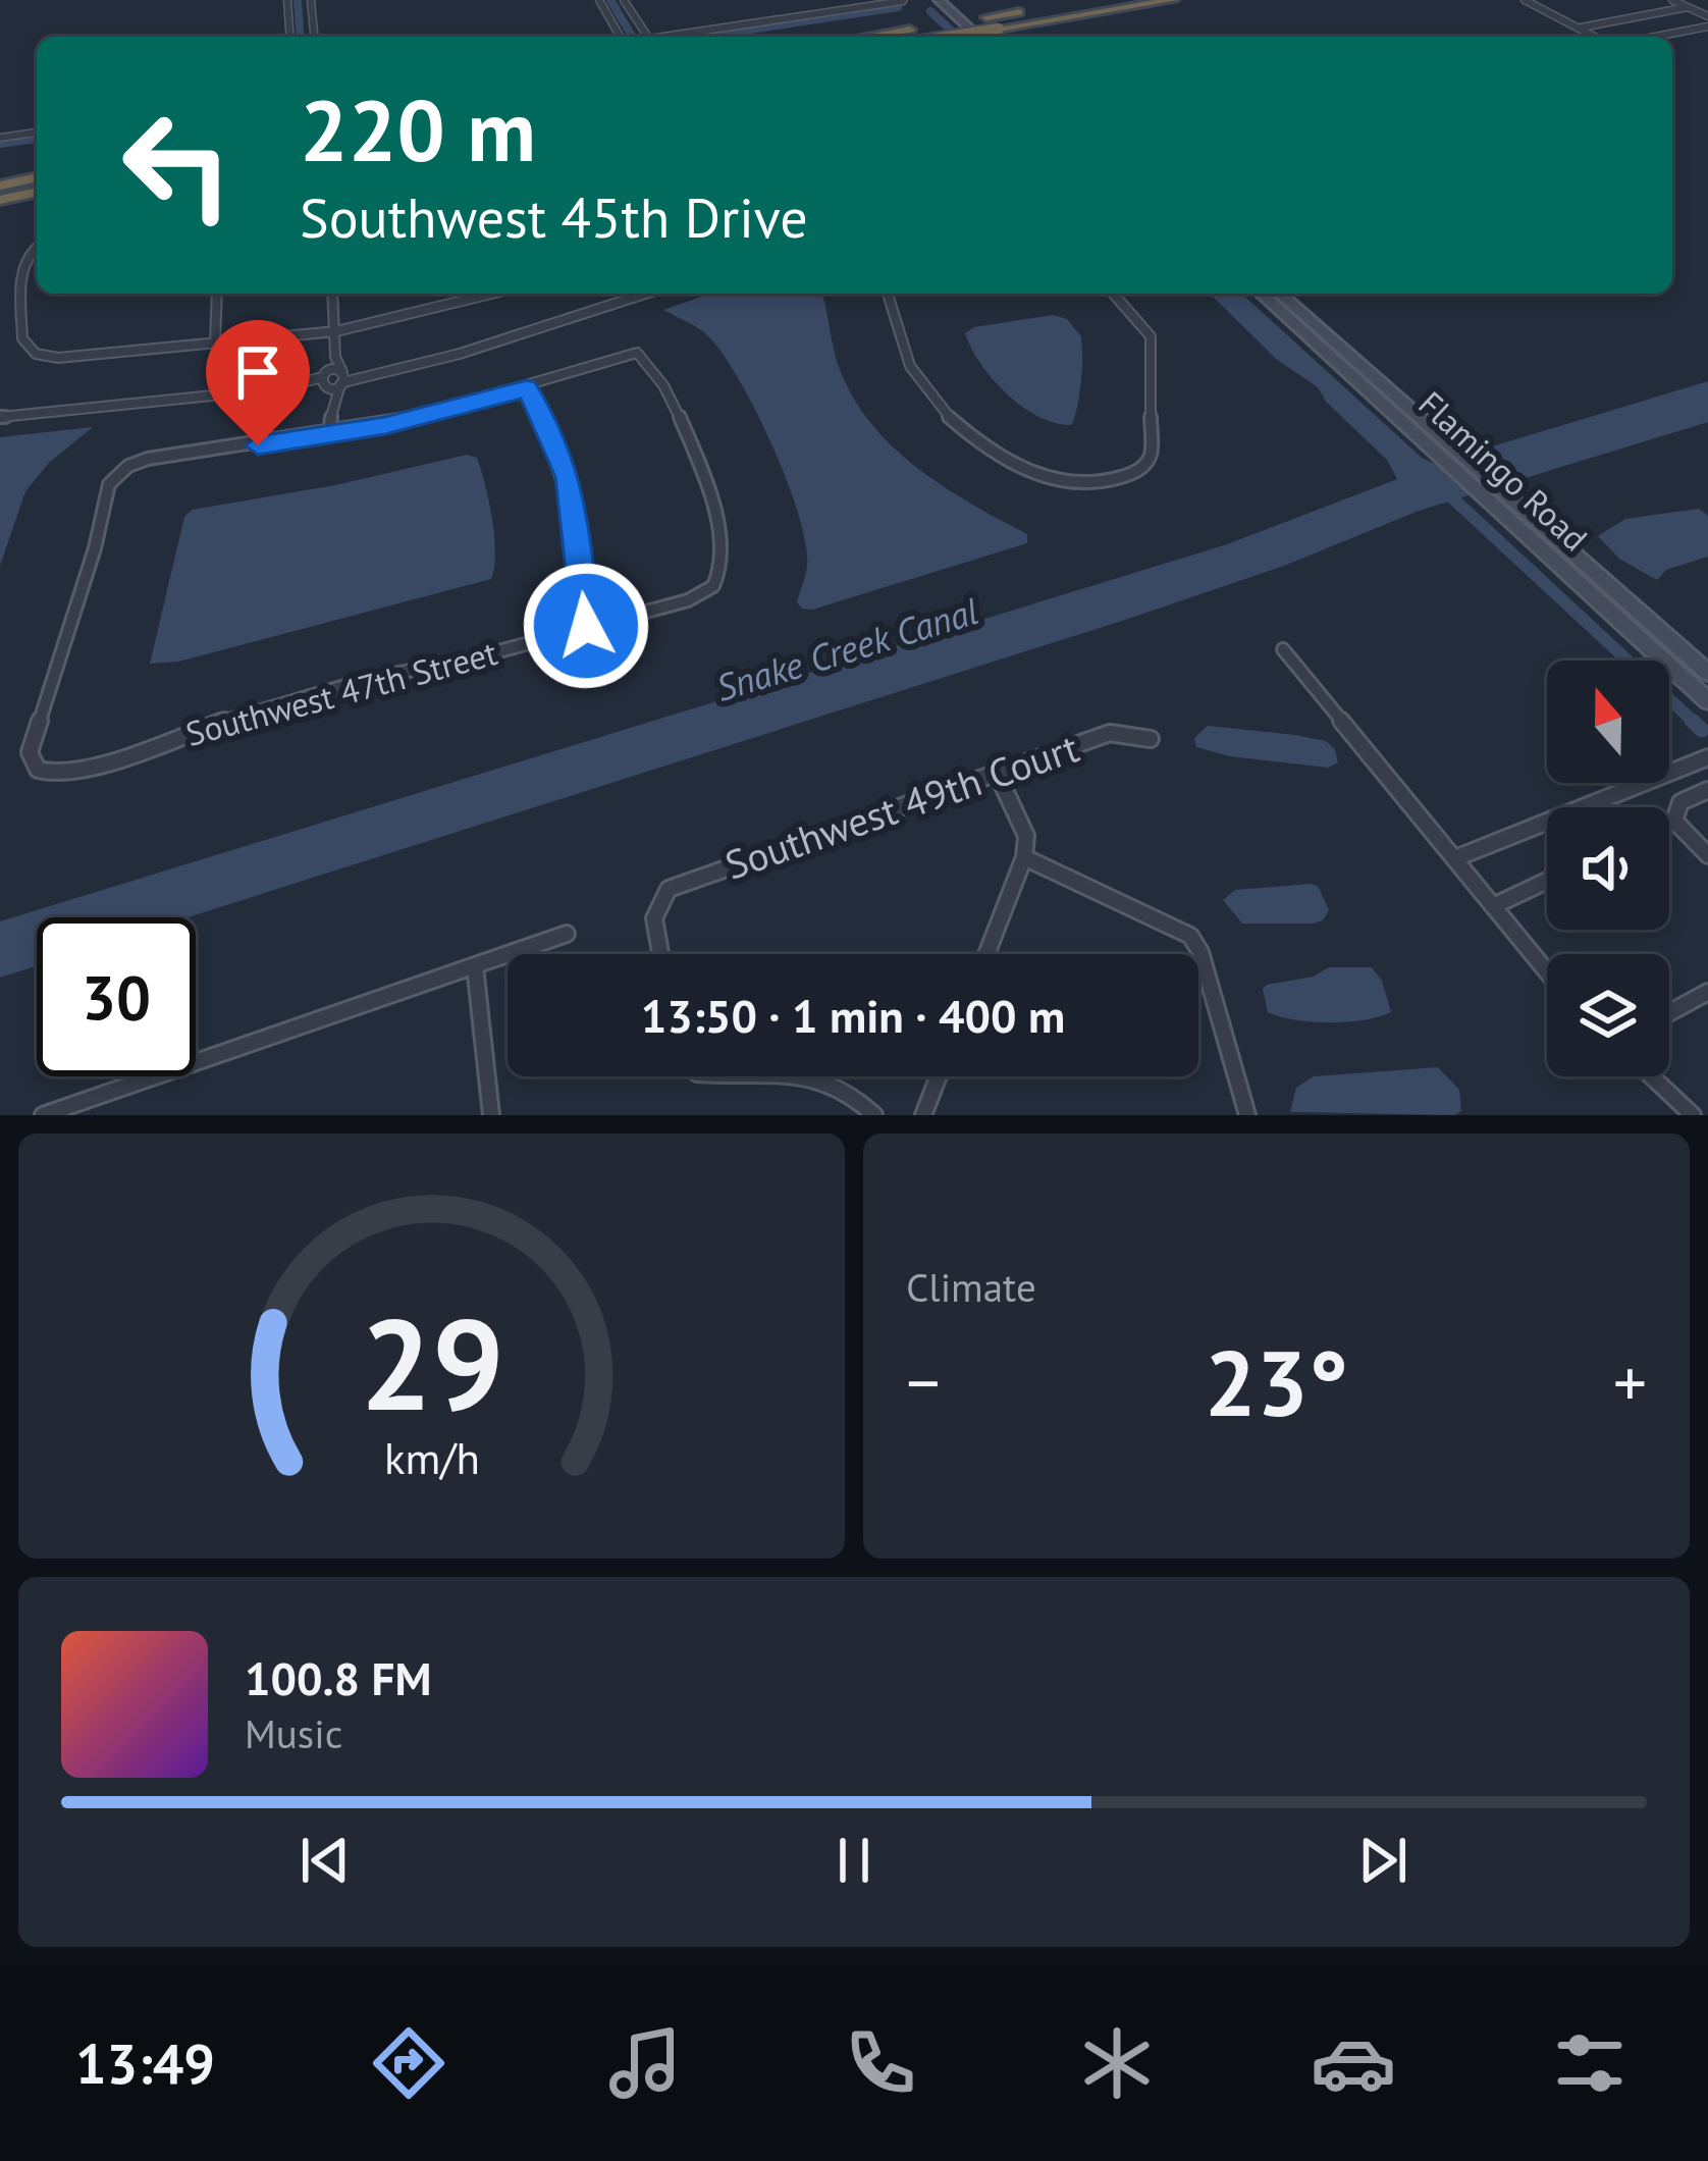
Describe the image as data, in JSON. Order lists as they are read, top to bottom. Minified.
{"streets":{"main road":["Flamingo Road"],"street":["Southwest 47th Street","Southwest 49th Court"]},"water":["Snake Creek Canal"],"north":"top","page":{"turn":["220 m","Southwest 45th Drive"],"limit":"30","trip":"13:50 · 1 min · 400 m","tile":"Climate","heat":["−","23°","+"],"song":["100.8 FM","Music"],"tabs":"13:49","gauge":["29","km/h"]}}
